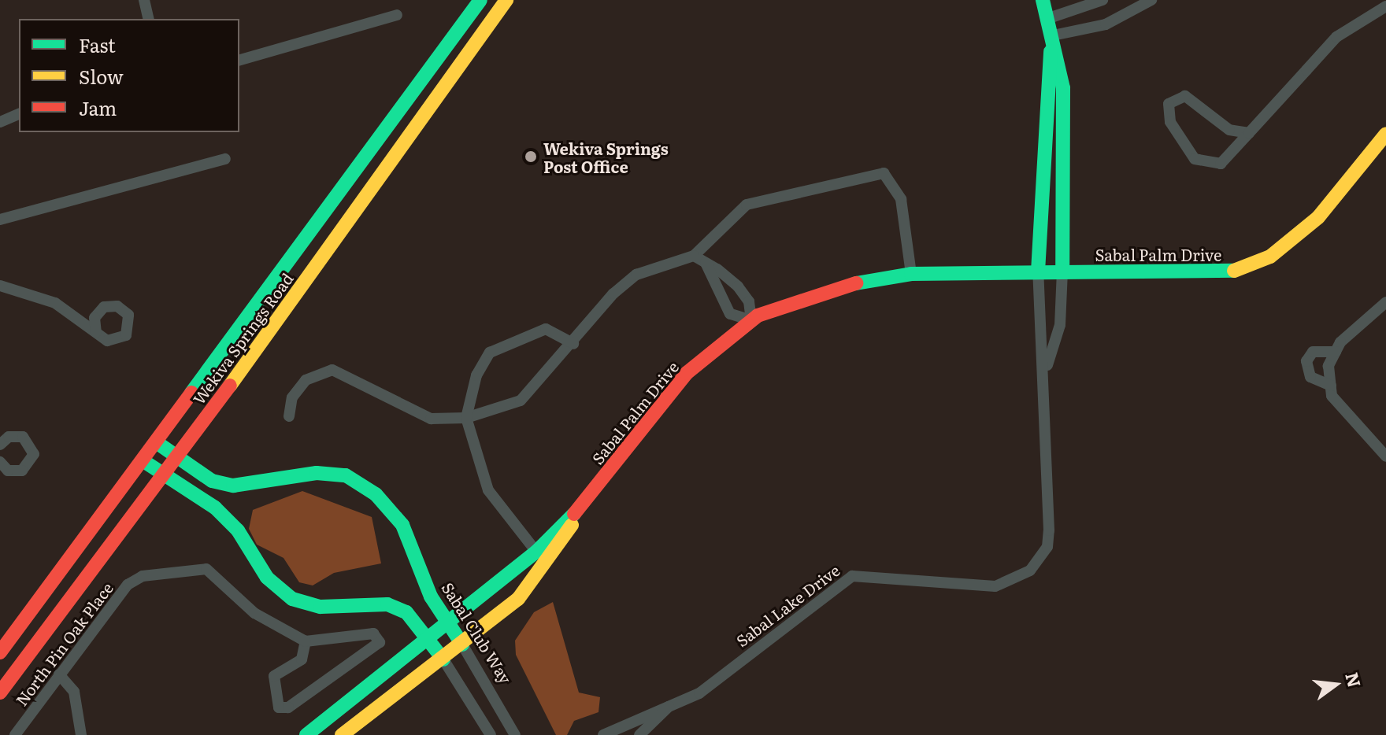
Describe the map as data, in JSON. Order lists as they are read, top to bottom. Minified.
{"streets":{"street":["Sabal Palm Drive","Wekiva Springs Road","Sabal Lake Drive","Sabal Club Way","North Pin Oak Place"]},"crossings":[["Sabal Palm Drive","Sabal Lake Drive"],["Sabal Palm Drive","Sabal Club Way"],["Wekiva Springs Road","Sabal Club Way"]],"places":["Wekiva Springs Post Office"],"legend":["Fast","Slow","Jam"],"north":"right"}
